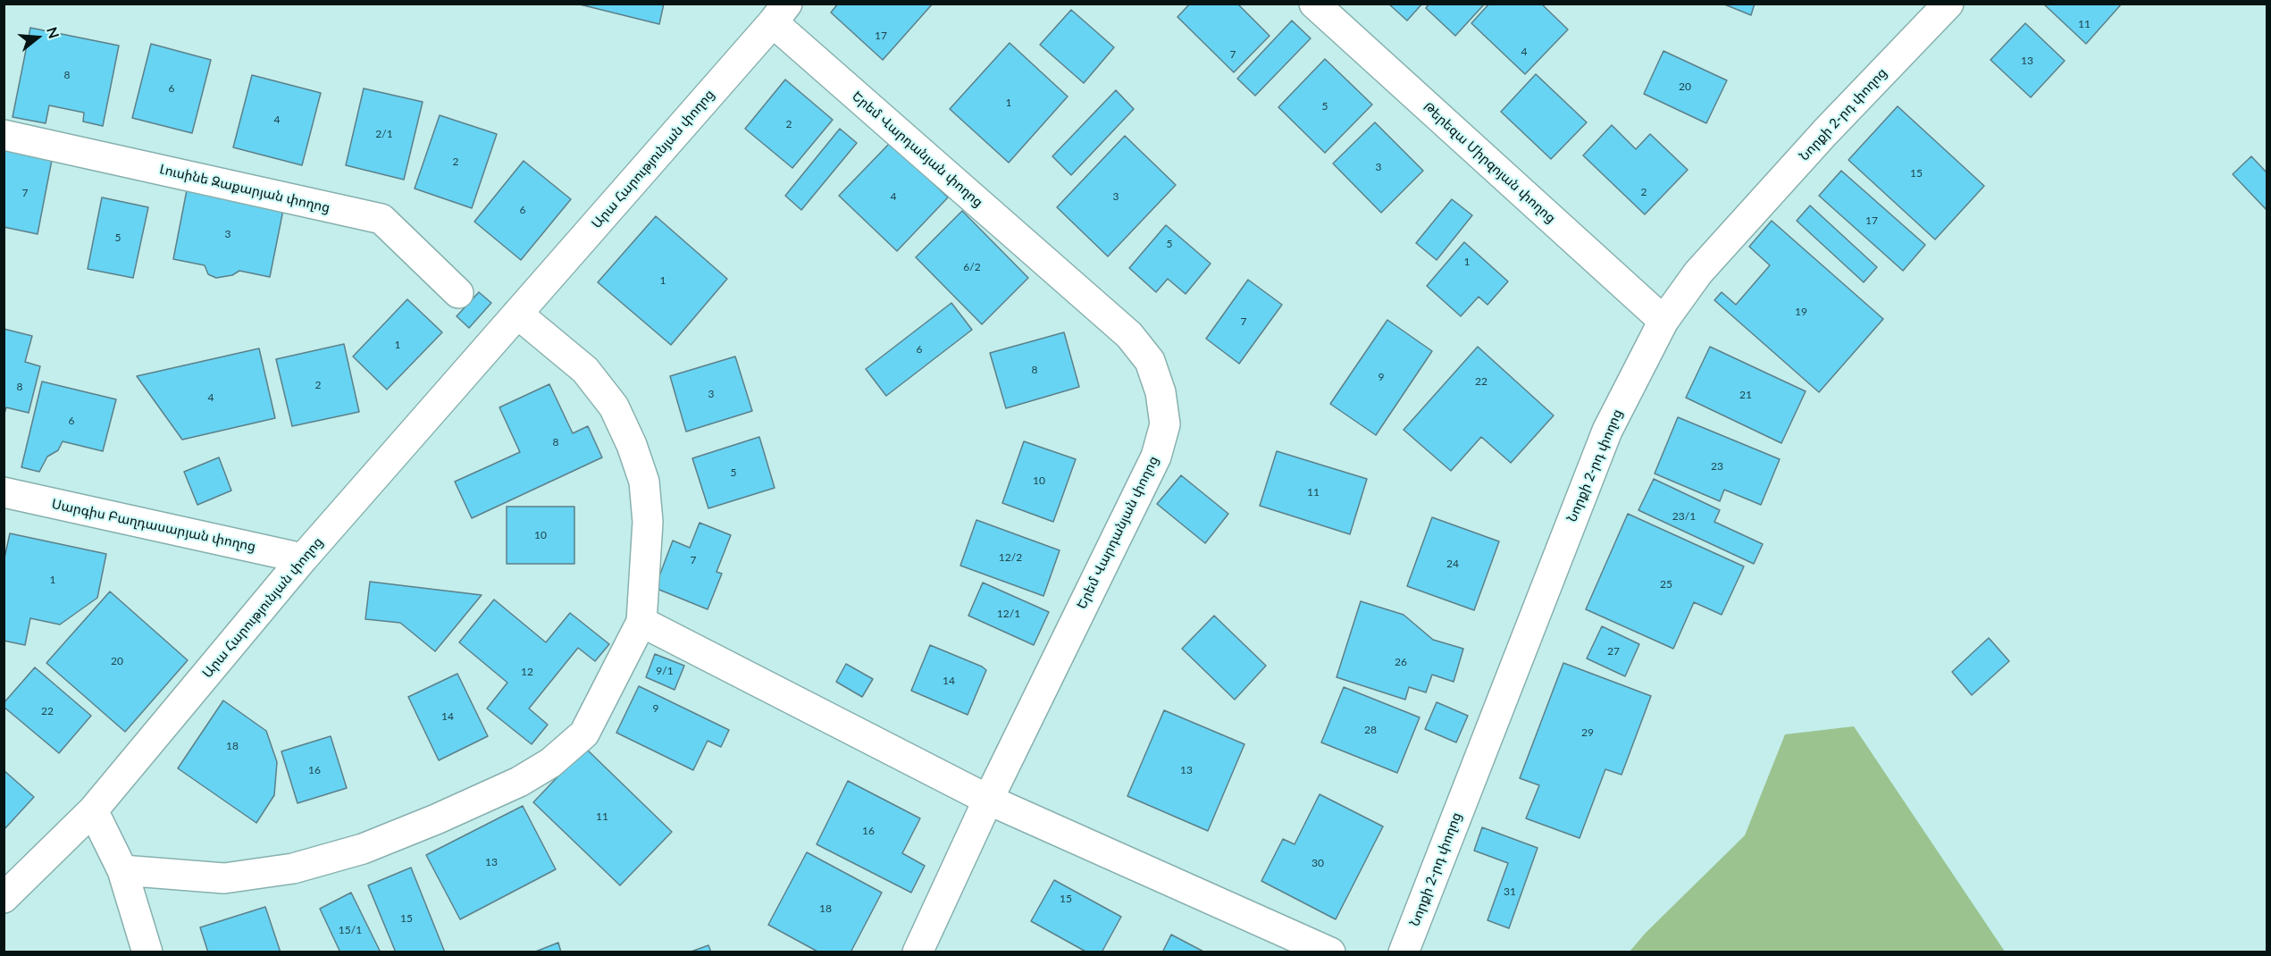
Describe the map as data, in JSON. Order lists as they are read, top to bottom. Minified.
{"streets":{"street":["Նորքի 2-րդ փողոց","Երեմ Վարդանյան փողոց","Արա Հարությունյան փողոց","Թերեզա Միրզոյան փողոց","Լուսինե Զաքարյան փողոց","Սարգիս Բաղդասարյան փողոց"]},"crossings":[["Նորքի 2-րդ փողոց","Թերեզա Միրզոյան փողոց"],["Երեմ Վարդանյան փողոց","Արա Հարությունյան փողոց"],["Արա Հարությունյան փողոց","Սարգիս Բաղդասարյան փողոց"]],"house_numbers":["11","17","4","7","13","8","20","6","1","5","4","2","2/1","2","3","15","2","7","4","3","6","17","3","5","5","1","6/2","1","19","7","1","6","8","9","22","2","8","3","21","4","6","8","23","5","10","11","23/1","10","12/2","7","24","1","25","12/1","27","20","26","9/1","12","14","9","22","14","28","29","18","16","13","11","16","13","30","31","15","18","15","15/1"],"north":"right"}
